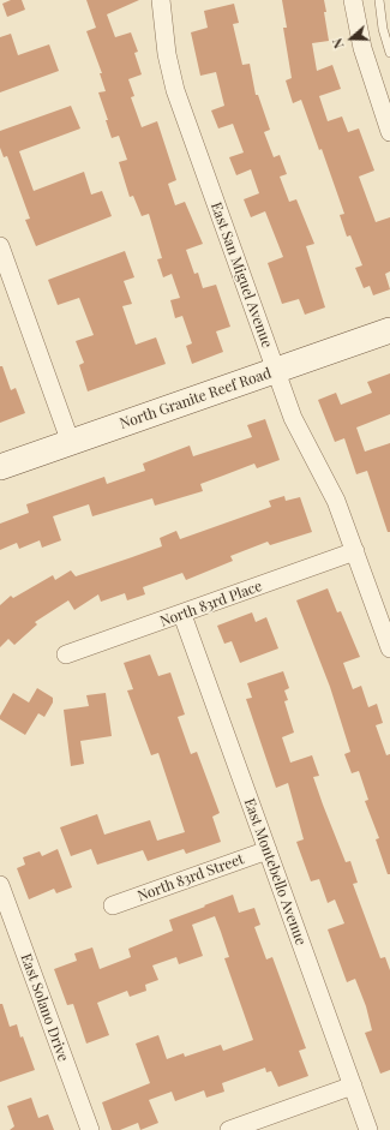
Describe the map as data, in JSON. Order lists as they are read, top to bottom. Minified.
{"streets":{"street":["East San Miguel Avenue","North Granite Reef Road","North 83rd Place","East Montebello Avenue","North 83rd Street","East Solano Drive"]},"crossings":[["East San Miguel Avenue","North Granite Reef Road"],["East San Miguel Avenue","North 83rd Place"],["North 83rd Place","East Montebello Avenue"],["East Montebello Avenue","North 83rd Street"]],"north":"left"}
